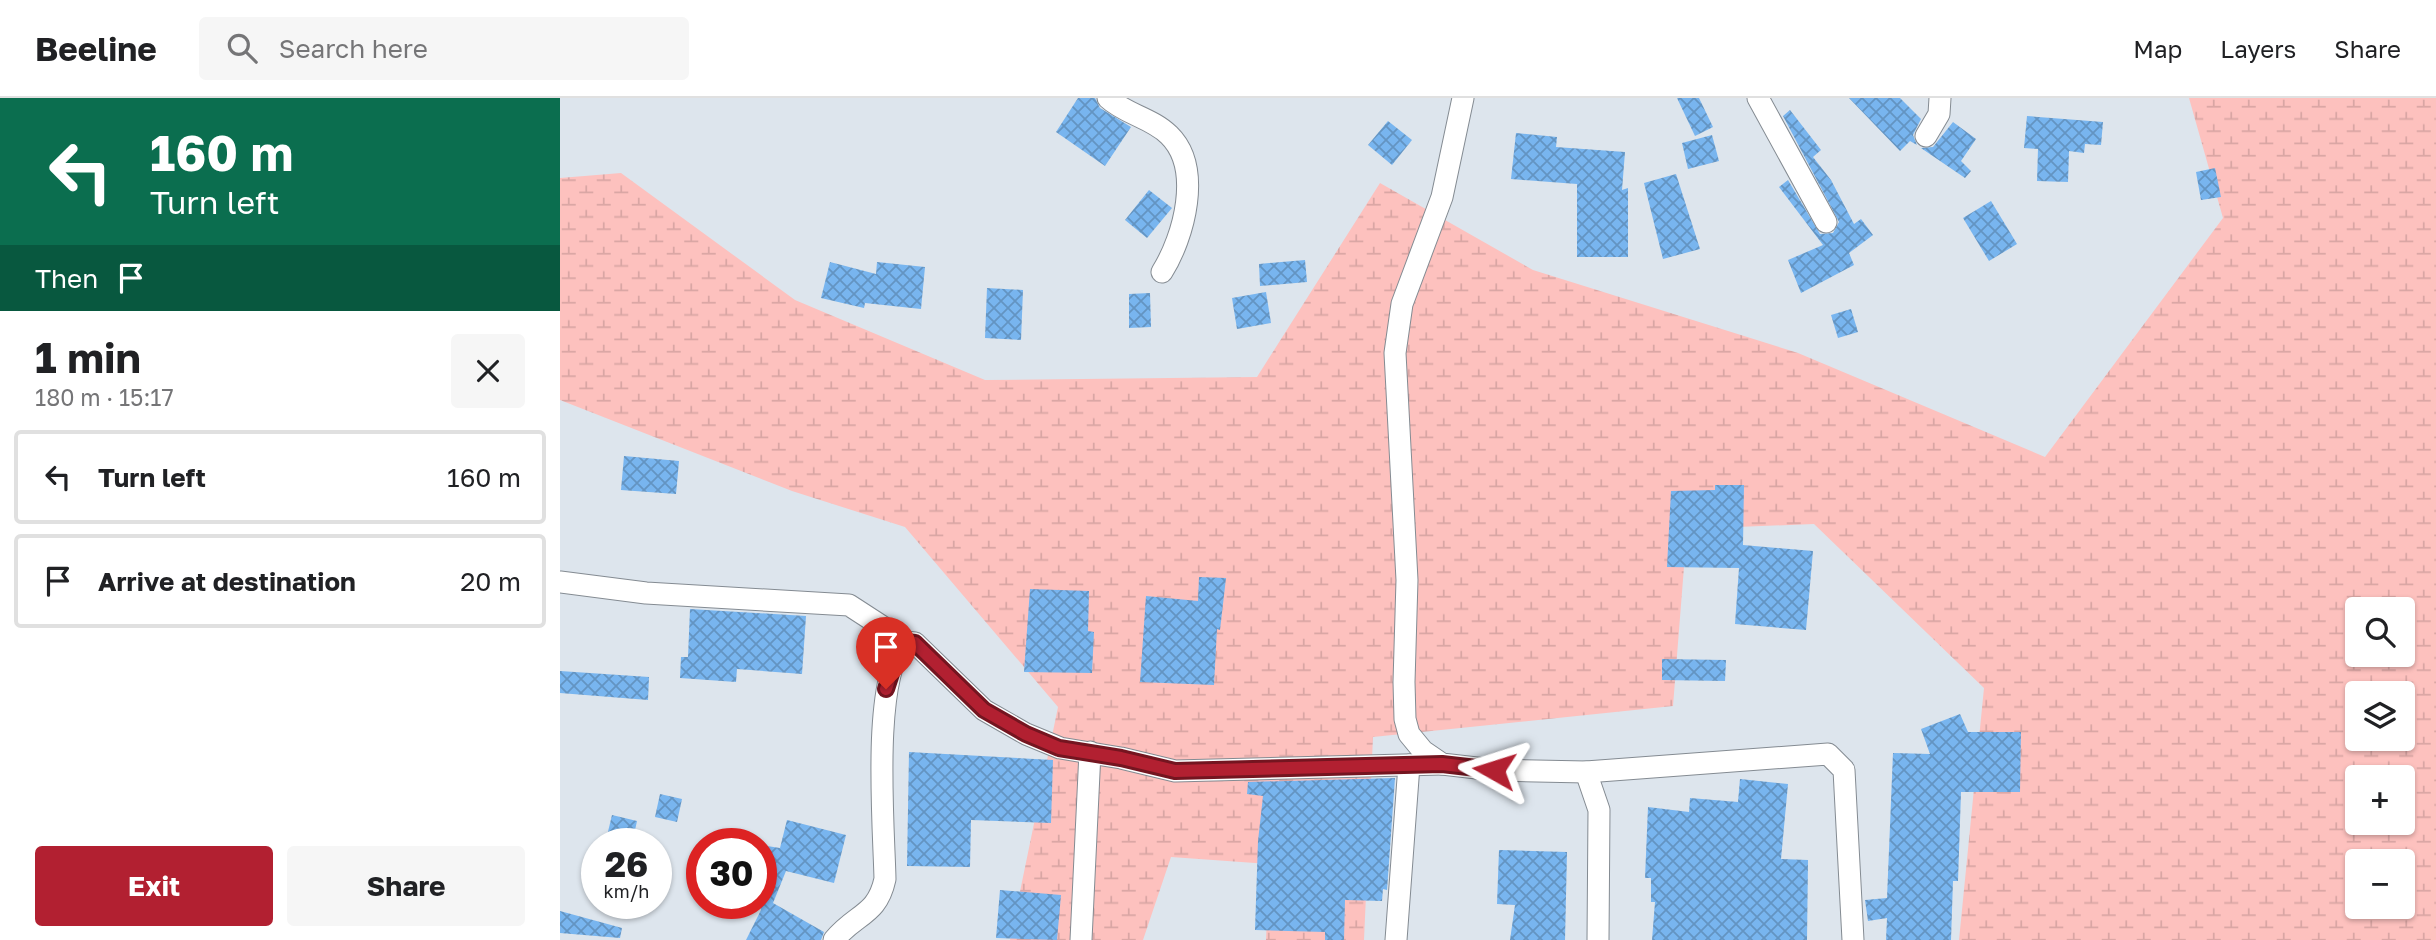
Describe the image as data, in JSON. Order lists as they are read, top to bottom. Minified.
{"page":{"header":"Beeline","search":"Search here","nav":["Map","Layers","Share"],"turn":["160 m","Turn left"],"then":"Then","heading":["1 min","180 m · 15:17"],"list":[{"name":"Turn left","value":"160 m"},{"name":"Arrive at destination","value":"20 m"}],"map_buttons":["+","−"],"speed":"26 km/h","limit":"30","buttons":["Exit","Share"]}}
